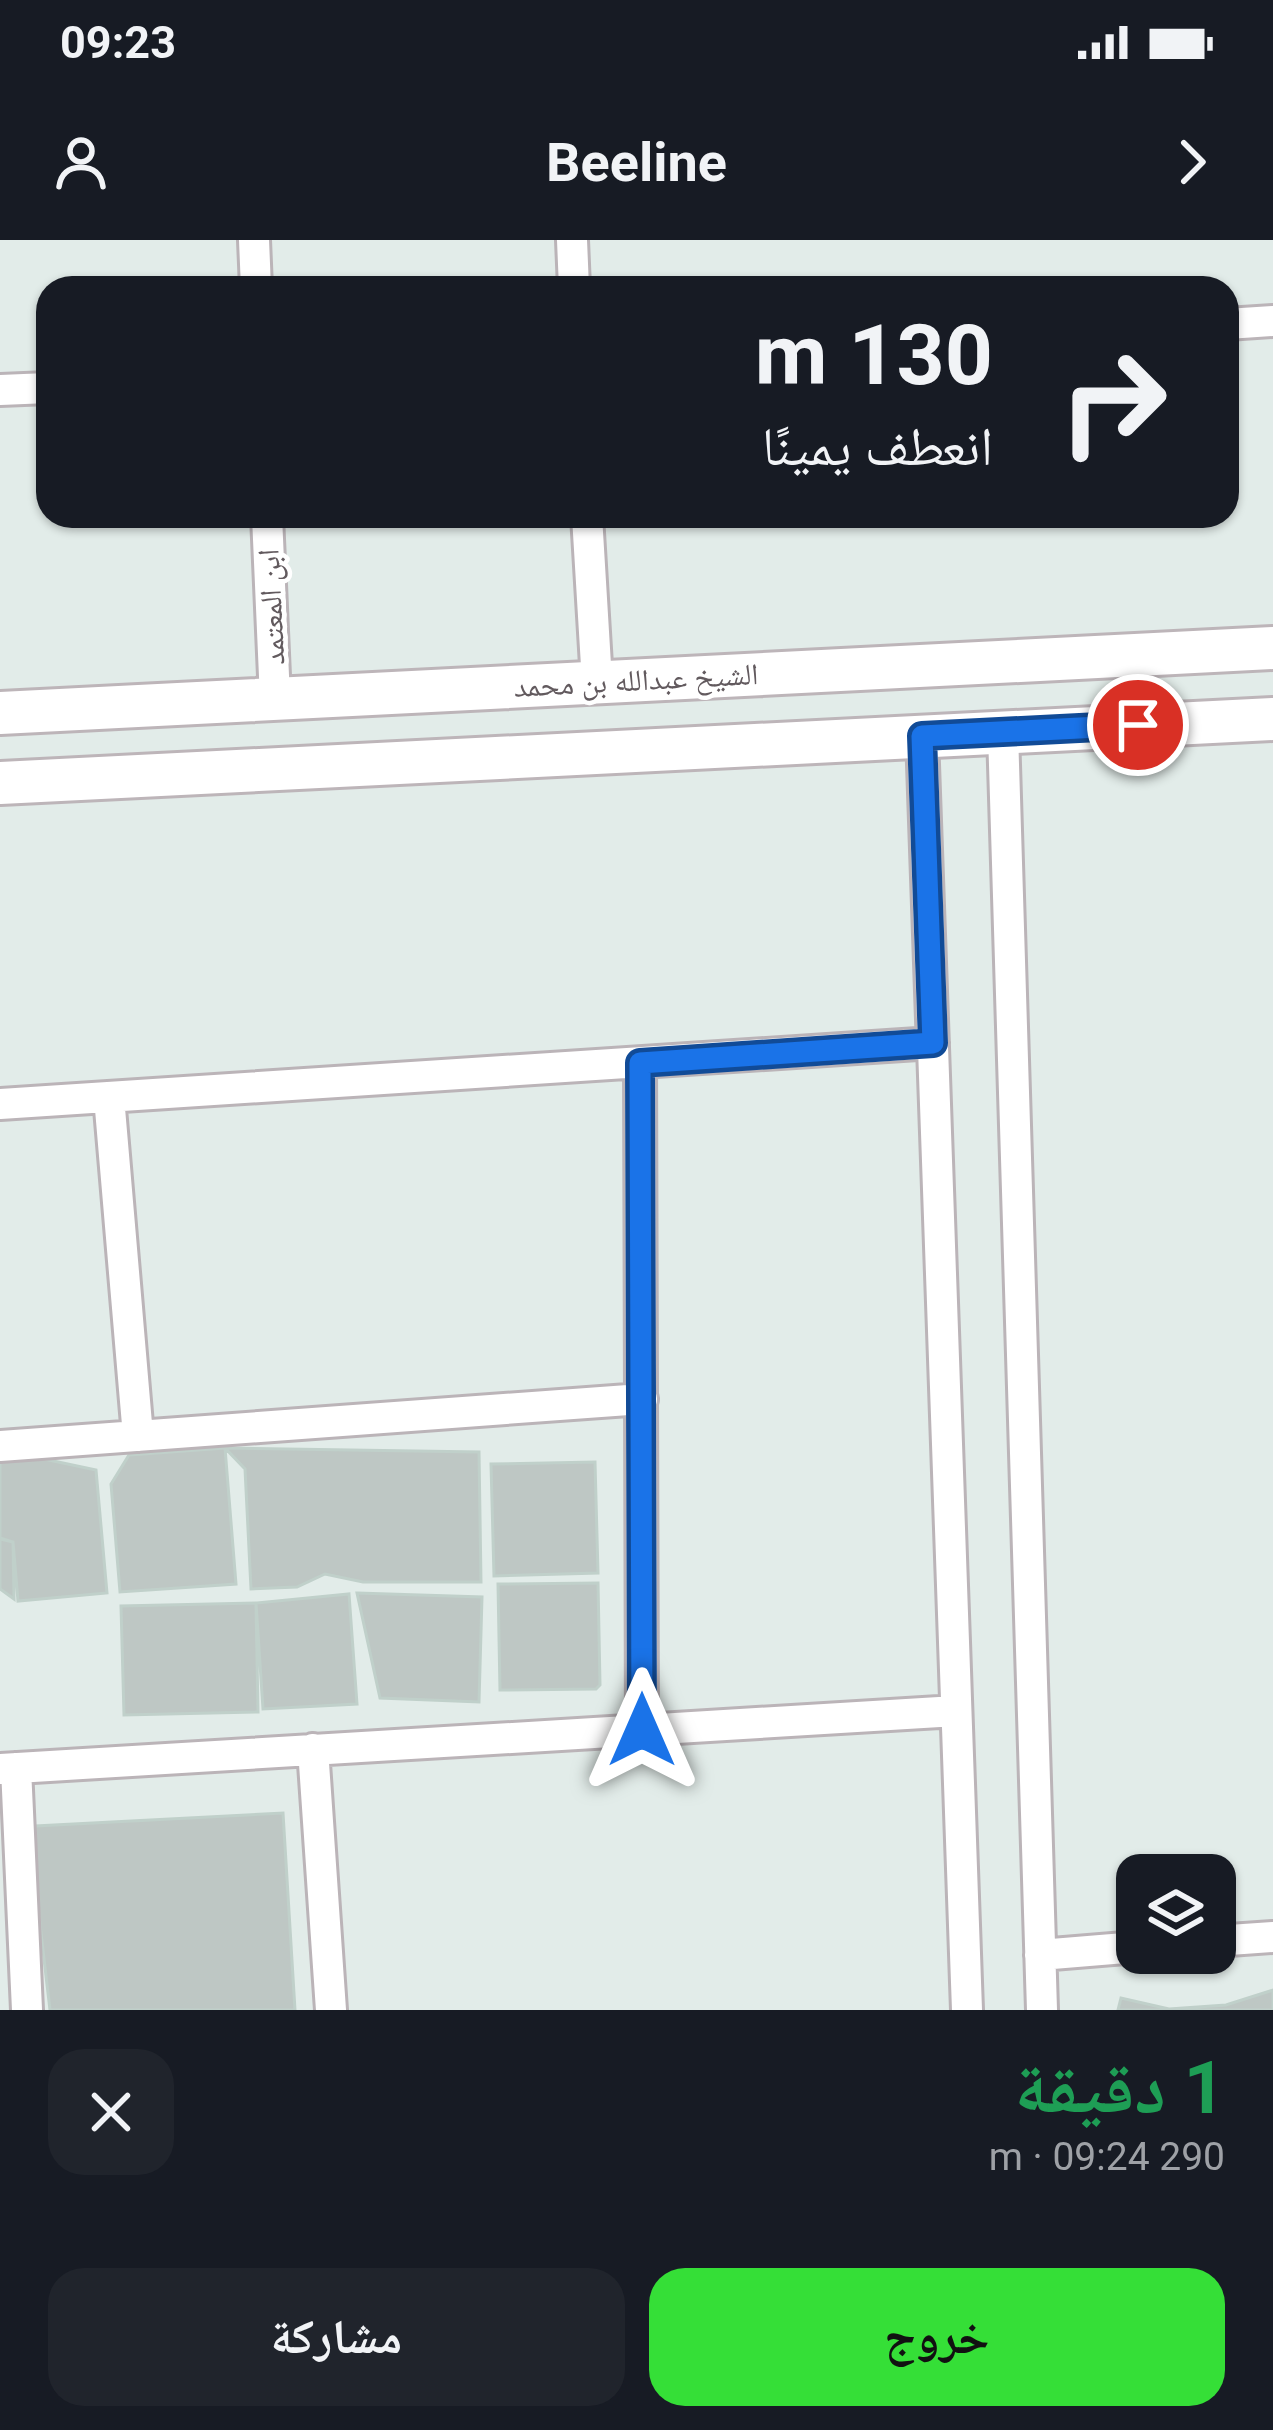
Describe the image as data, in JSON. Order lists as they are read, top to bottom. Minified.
{"streets":{"main road":["الشيخ عبدالله بن محمد"],"street":["ابن المعتمد"]},"crossings":[["ابن المعتمد","الشيخ عبدالله بن محمد"]],"page":{"status":"09:23","header":"Beeline","turn":["130 m","انعطف يمينًا"],"heading":["1 دقيقة","290 m · 09:24"],"buttons":["خروج","مشاركة"]}}
